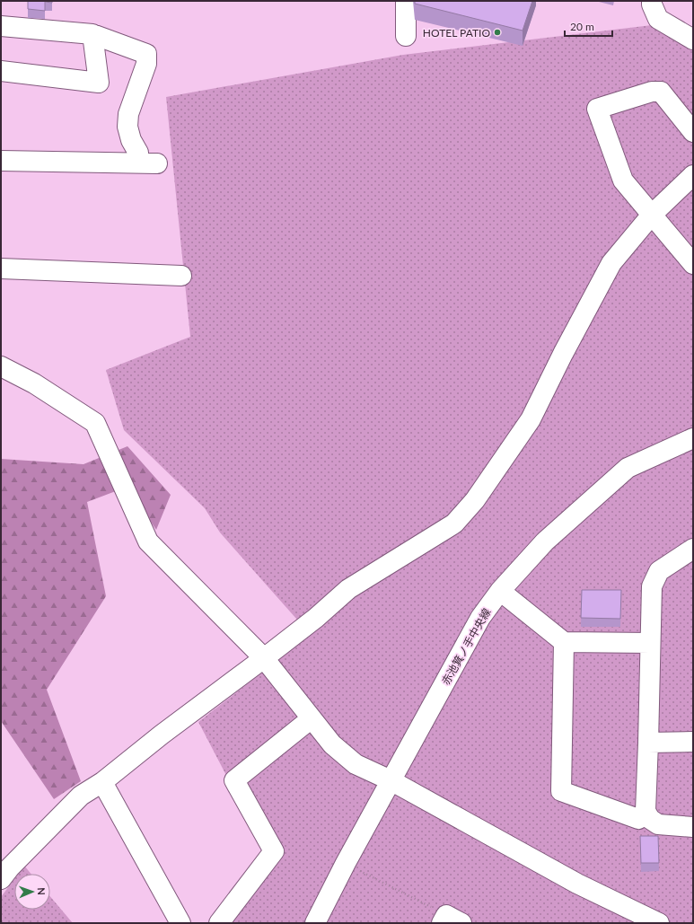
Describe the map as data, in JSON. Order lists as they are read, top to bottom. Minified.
{"streets":{"street":["赤池箕ノ手中央線"]},"places":["HOTEL PATIO"],"scale_bar":"20 m","north":"right"}
